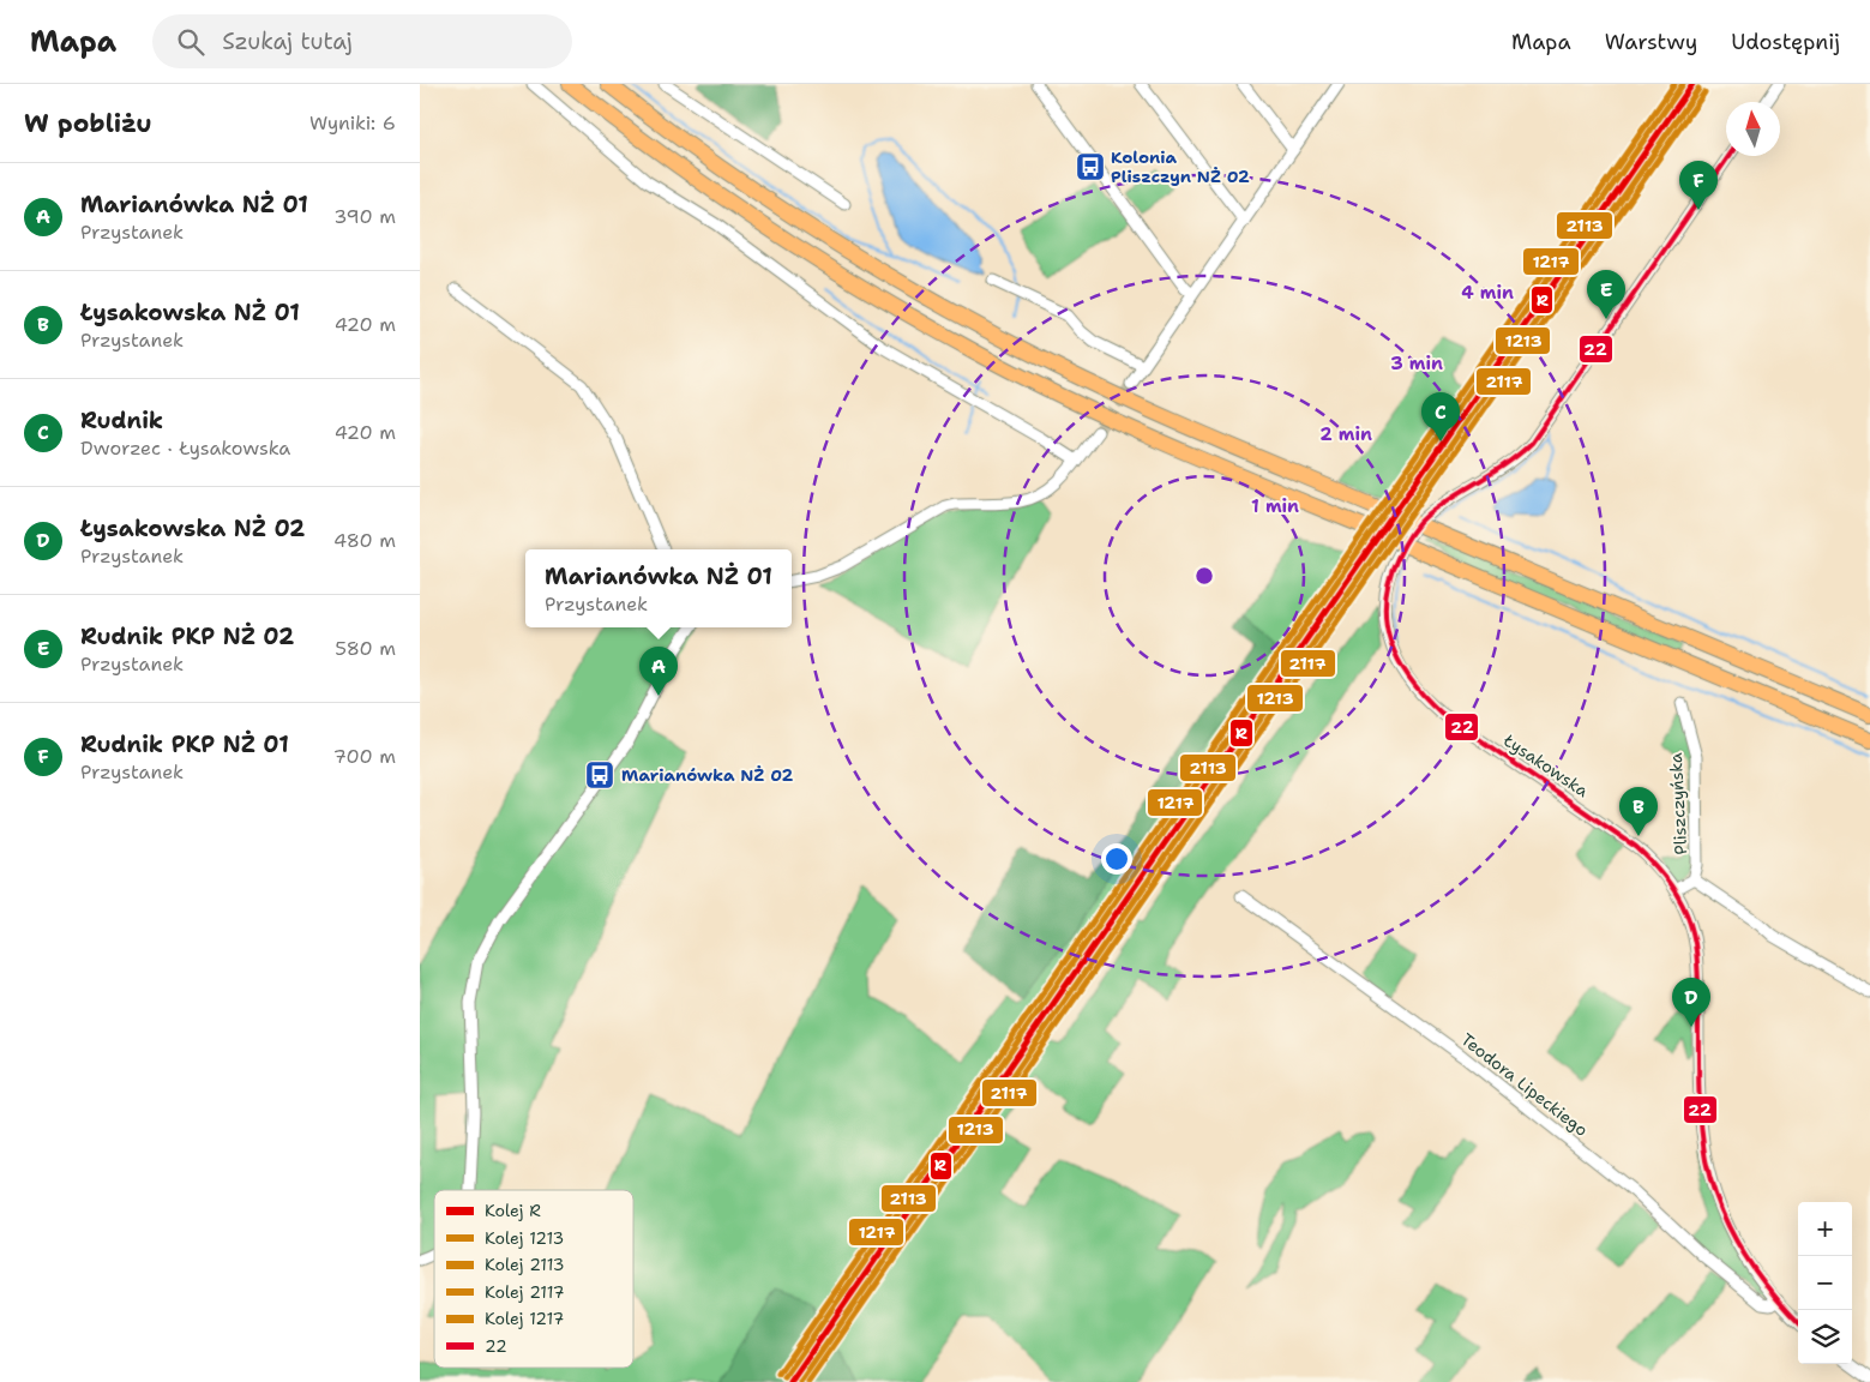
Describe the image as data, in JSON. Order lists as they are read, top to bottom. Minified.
{"streets":{"street":["Łysakowska","Pliszczyńska","Teodora Lipeckiego"]},"places":{"bus stop":["Kolonia Pliszczyn NŻ 02","Marianówka NŻ 02"]},"lines":["rail line R","rail line 2113","rail line 1217","rail line 1213","rail line 2117","transit line 22"],"legend":["Kolej R","Kolej 1213","Kolej 2113","Kolej 2117","Kolej 1217","22"],"north":"top","page":{"header":"Mapa","search":"Szukaj tutaj","nav":["Mapa","Warstwy","Udostępnij"],"heading":["W pobliżu","Wyniki: 6"],"pins":["F","E","C","A","B","D"],"list":[{"mark":"A","name":"Marianówka NŻ 01","note":"Przystanek","value":"390 m"},{"mark":"B","name":"Łysakowska NŻ 01","note":"Przystanek","value":"420 m"},{"mark":"C","name":"Rudnik","note":"Dworzec · Łysakowska","value":"420 m"},{"mark":"D","name":"Łysakowska NŻ 02","note":"Przystanek","value":"480 m"},{"mark":"E","name":"Rudnik PKP NŻ 02","note":"Przystanek","value":"580 m"},{"mark":"F","name":"Rudnik PKP NŻ 01","note":"Przystanek","value":"700 m"}],"popup":["Marianówka NŻ 01","Przystanek"],"map_buttons":["+","−"]},"rings":["4 min","3 min","2 min","1 min"]}
